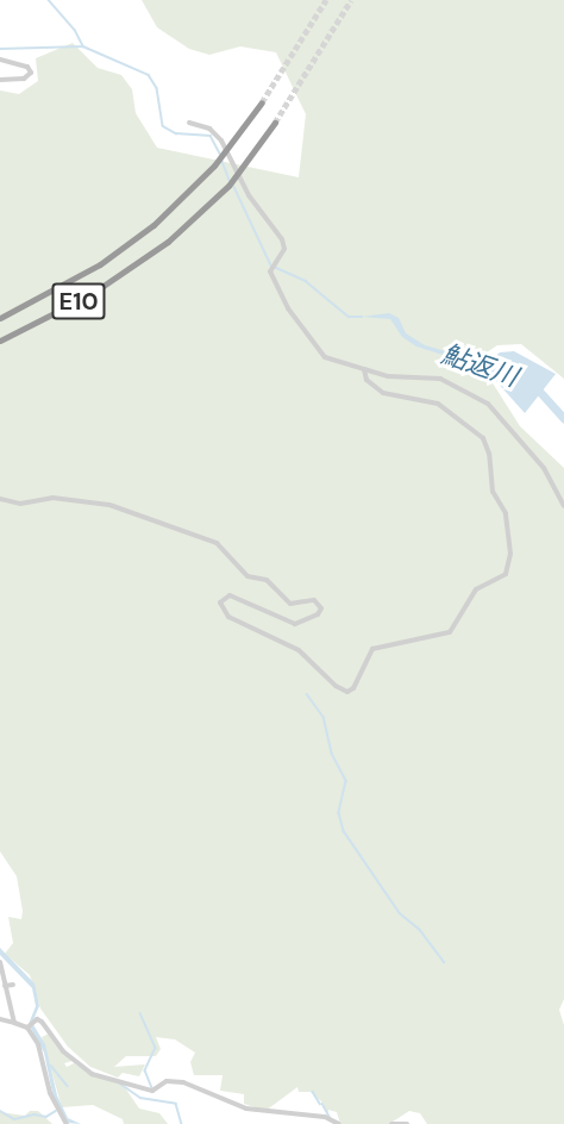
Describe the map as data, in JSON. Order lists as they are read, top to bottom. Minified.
{"streets":{"highway":["E10"]},"water":["鮎返川"]}
